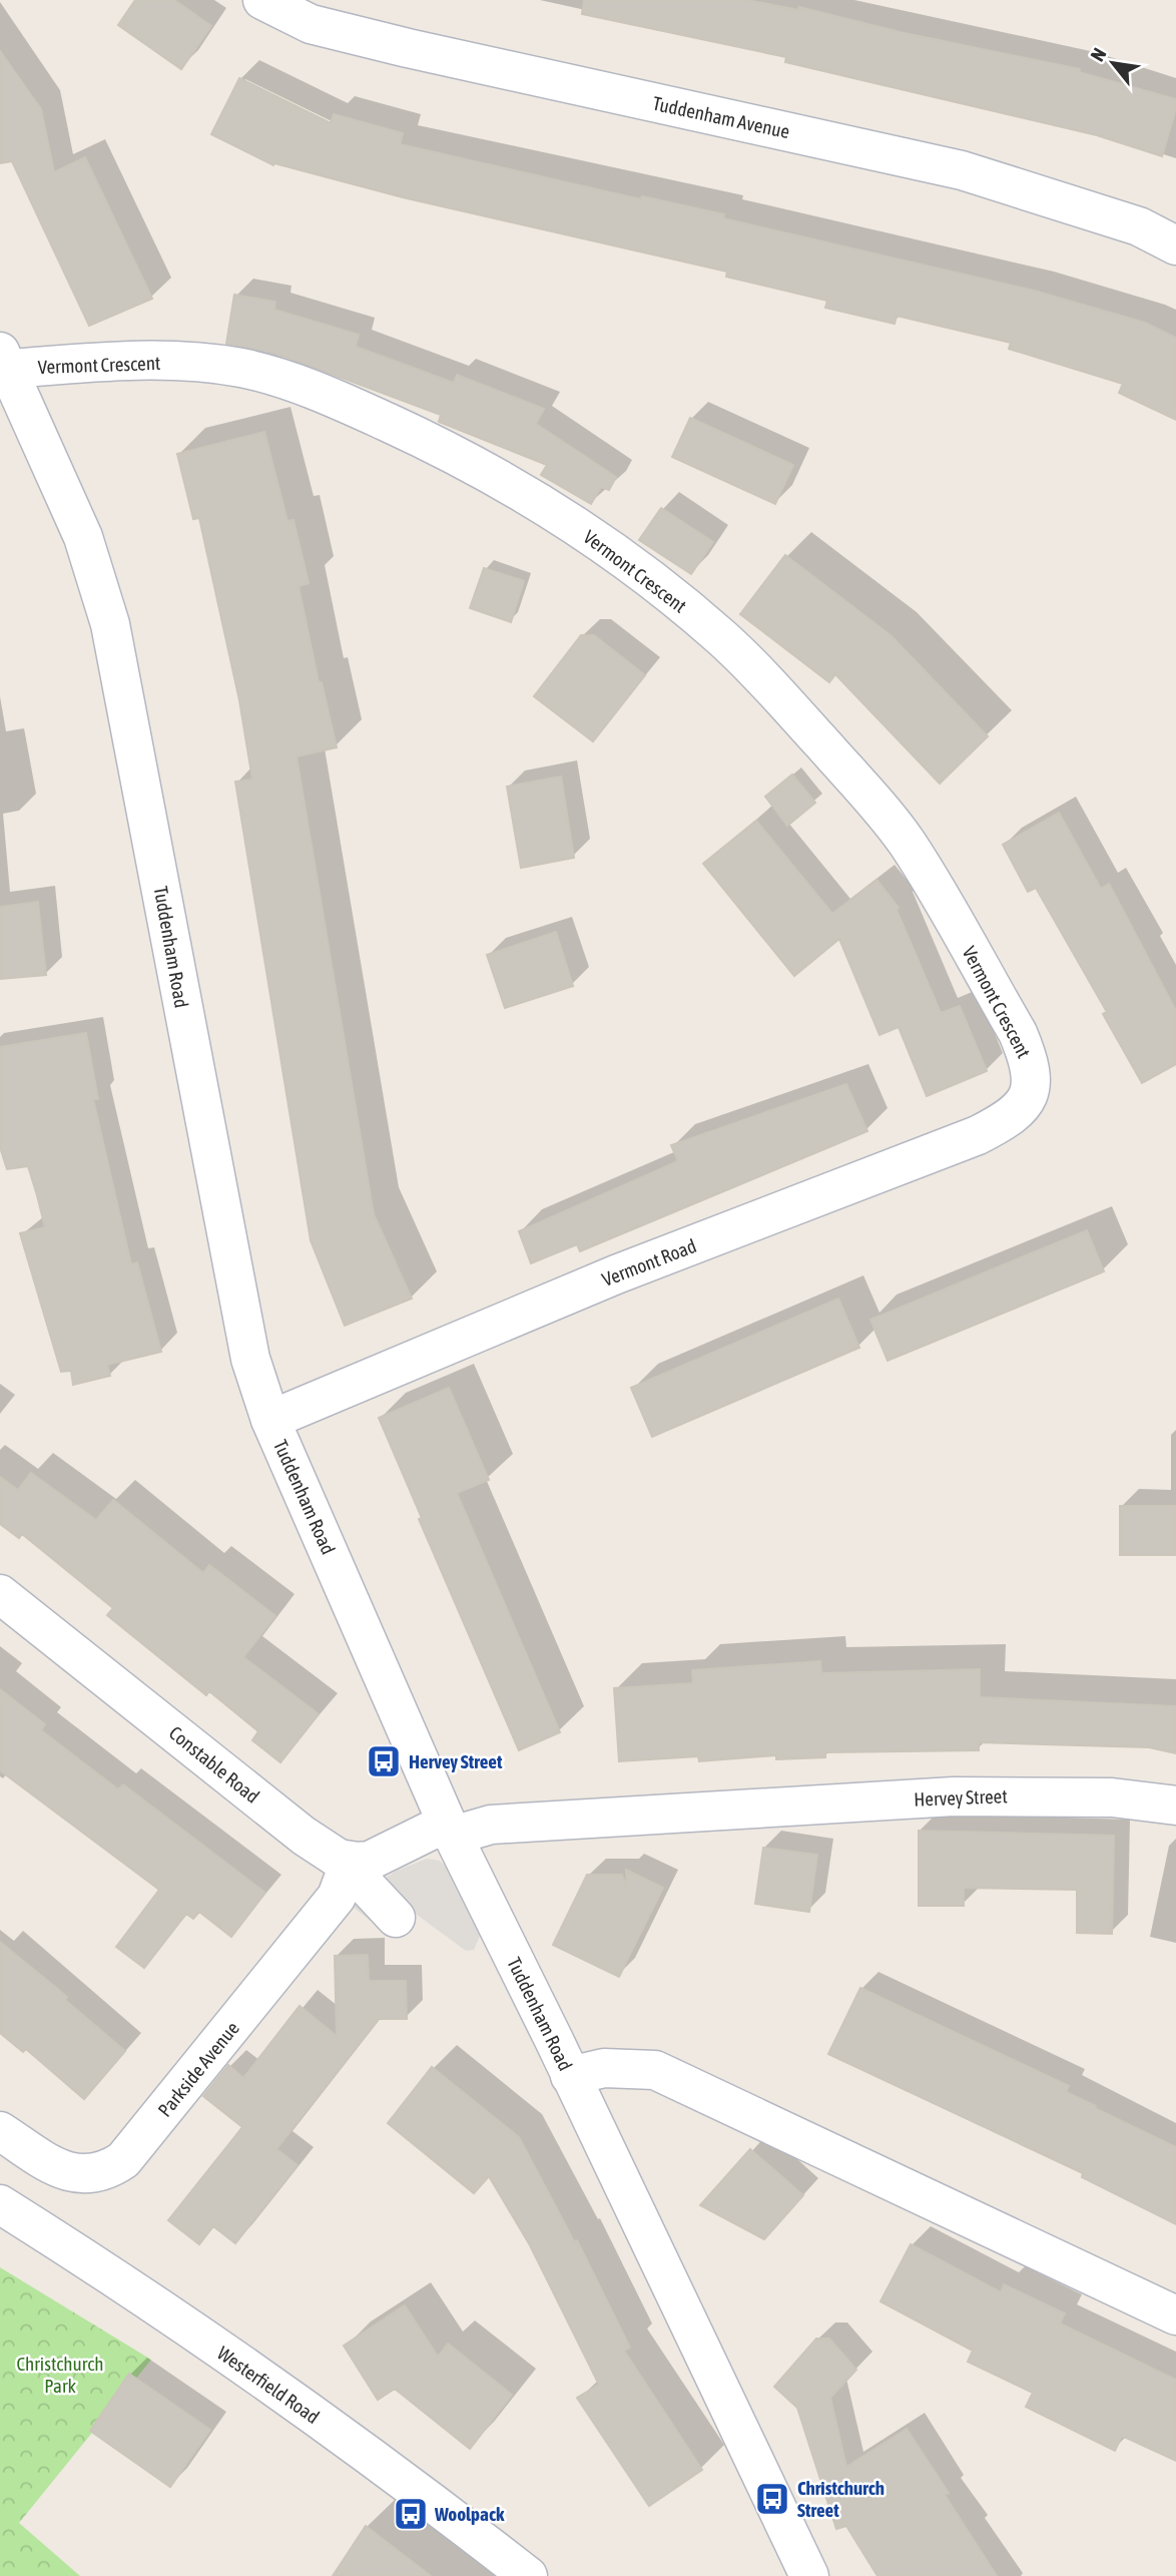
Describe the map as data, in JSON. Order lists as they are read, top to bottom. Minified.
{"streets":{"street":["Tuddenham Avenue","Vermont Crescent","Tuddenham Road","Vermont Road","Constable Road","Hervey Street","Parkside Avenue","Westerfield Road"]},"crossings":[["Vermont Crescent","Tuddenham Road"],["Vermont Crescent","Vermont Road"],["Tuddenham Road","Vermont Road"],["Tuddenham Road","Hervey Street"],["Constable Road","Parkside Avenue"]],"parks":["Christchurch Park"],"places":{"bus stop":["Hervey Street","Christchurch Street","Woolpack"]},"north":"top left"}
